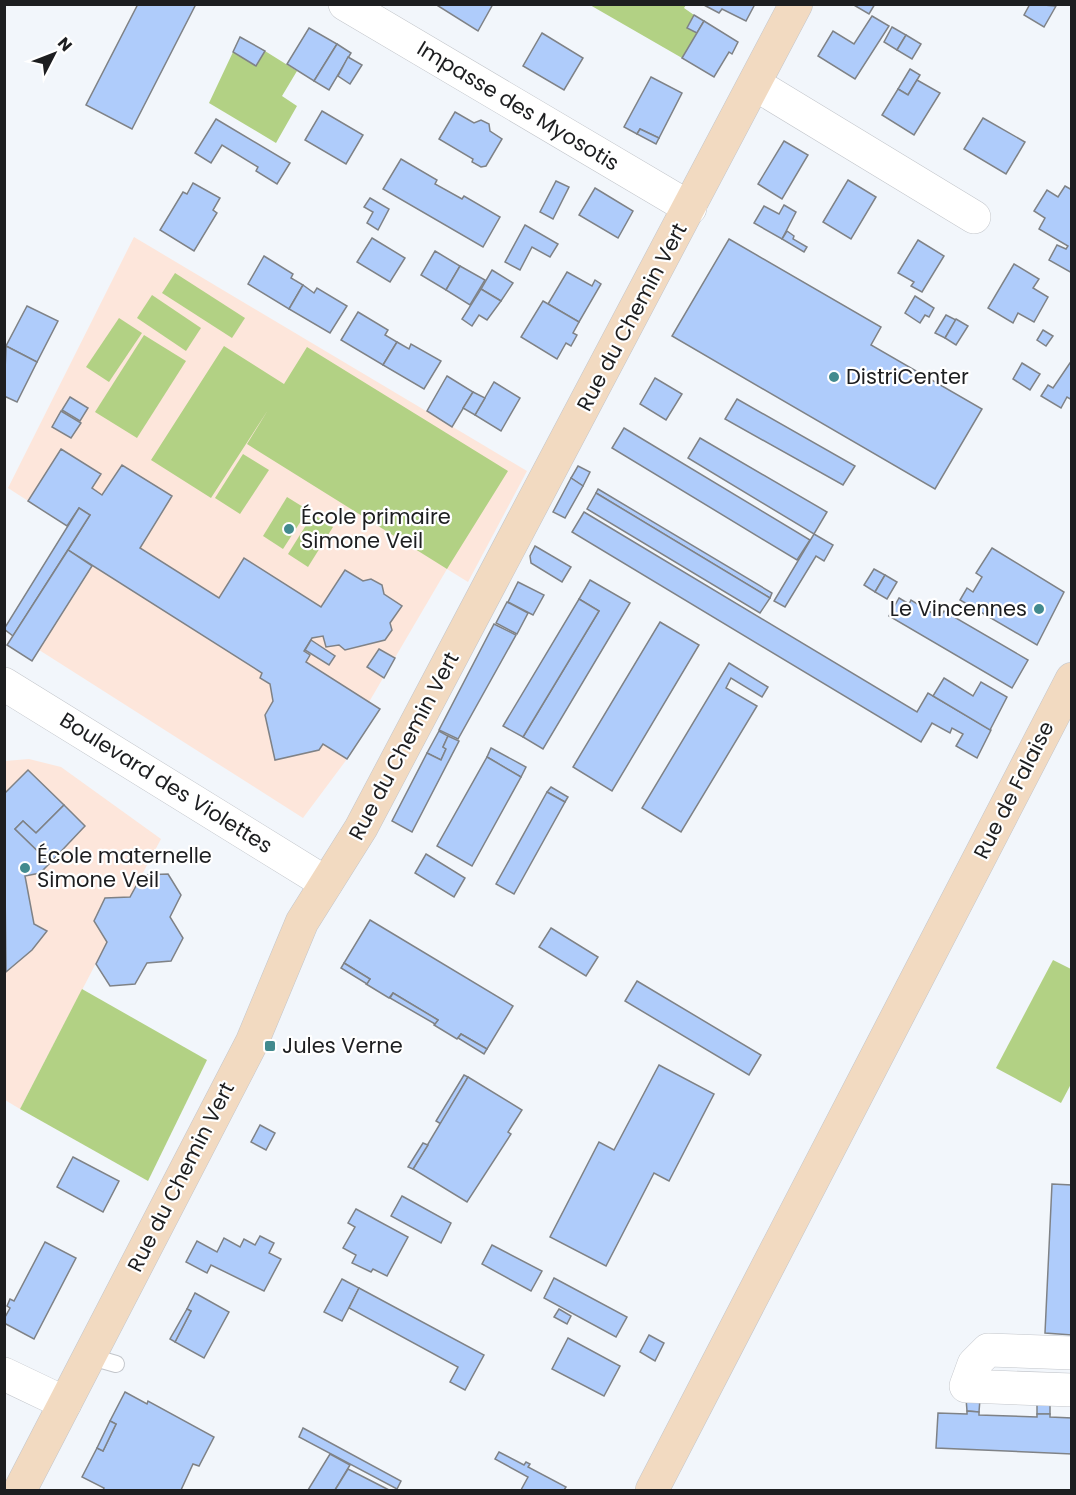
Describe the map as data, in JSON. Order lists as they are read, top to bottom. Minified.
{"streets":{"street":["Impasse des Myosotis","Rue du Chemin Vert","Boulevard des Violettes","Rue de Falaise"]},"crossings":[["Impasse des Myosotis","Rue du Chemin Vert"],["Rue du Chemin Vert","Boulevard des Violettes"]],"places":{"other":["DistriCenter","École primaire Simone Veil","Le Vincennes","École maternelle Simone Veil"],"transit":["Jules Verne"]},"north":"top right"}
